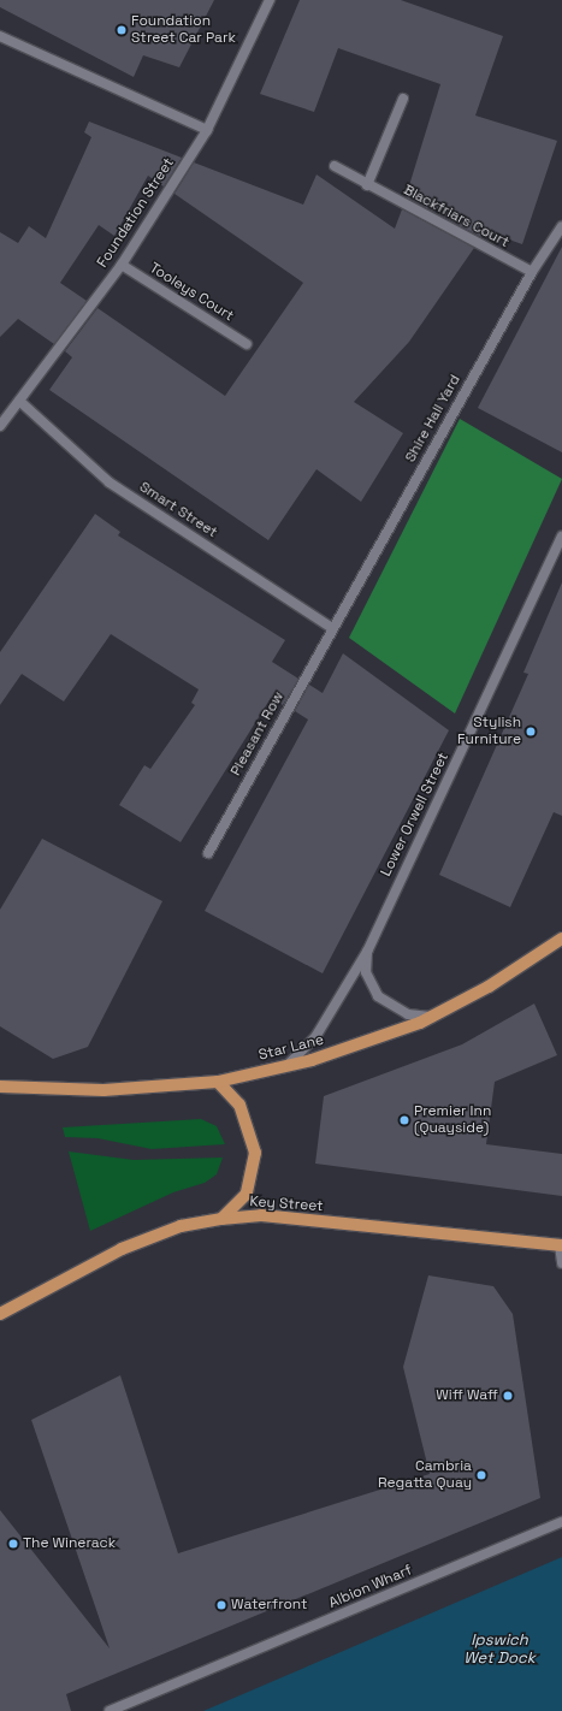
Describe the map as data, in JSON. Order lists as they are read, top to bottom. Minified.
{"streets":{"main road":["Star Lane","Key Street"],"street":["Foundation Street","Blackfriars Court","Tooleys Court","Shire Hall Yard","Smart Street","Pleasant Row","Lower Orwell Street","Albion Wharf"]},"crossings":[["Foundation Street","Tooleys Court"],["Foundation Street","Smart Street"],["Blackfriars Court","Shire Hall Yard"],["Shire Hall Yard","Smart Street"],["Shire Hall Yard","Pleasant Row"],["Smart Street","Pleasant Row"],["Lower Orwell Street","Star Lane"]],"water":["Ipswich Wet Dock"],"places":["Foundation Street Car Park","Stylish Furniture","Premier Inn (Quayside)","Wiff Waff","Cambria Regatta Quay","The Winerack","Waterfront"]}
